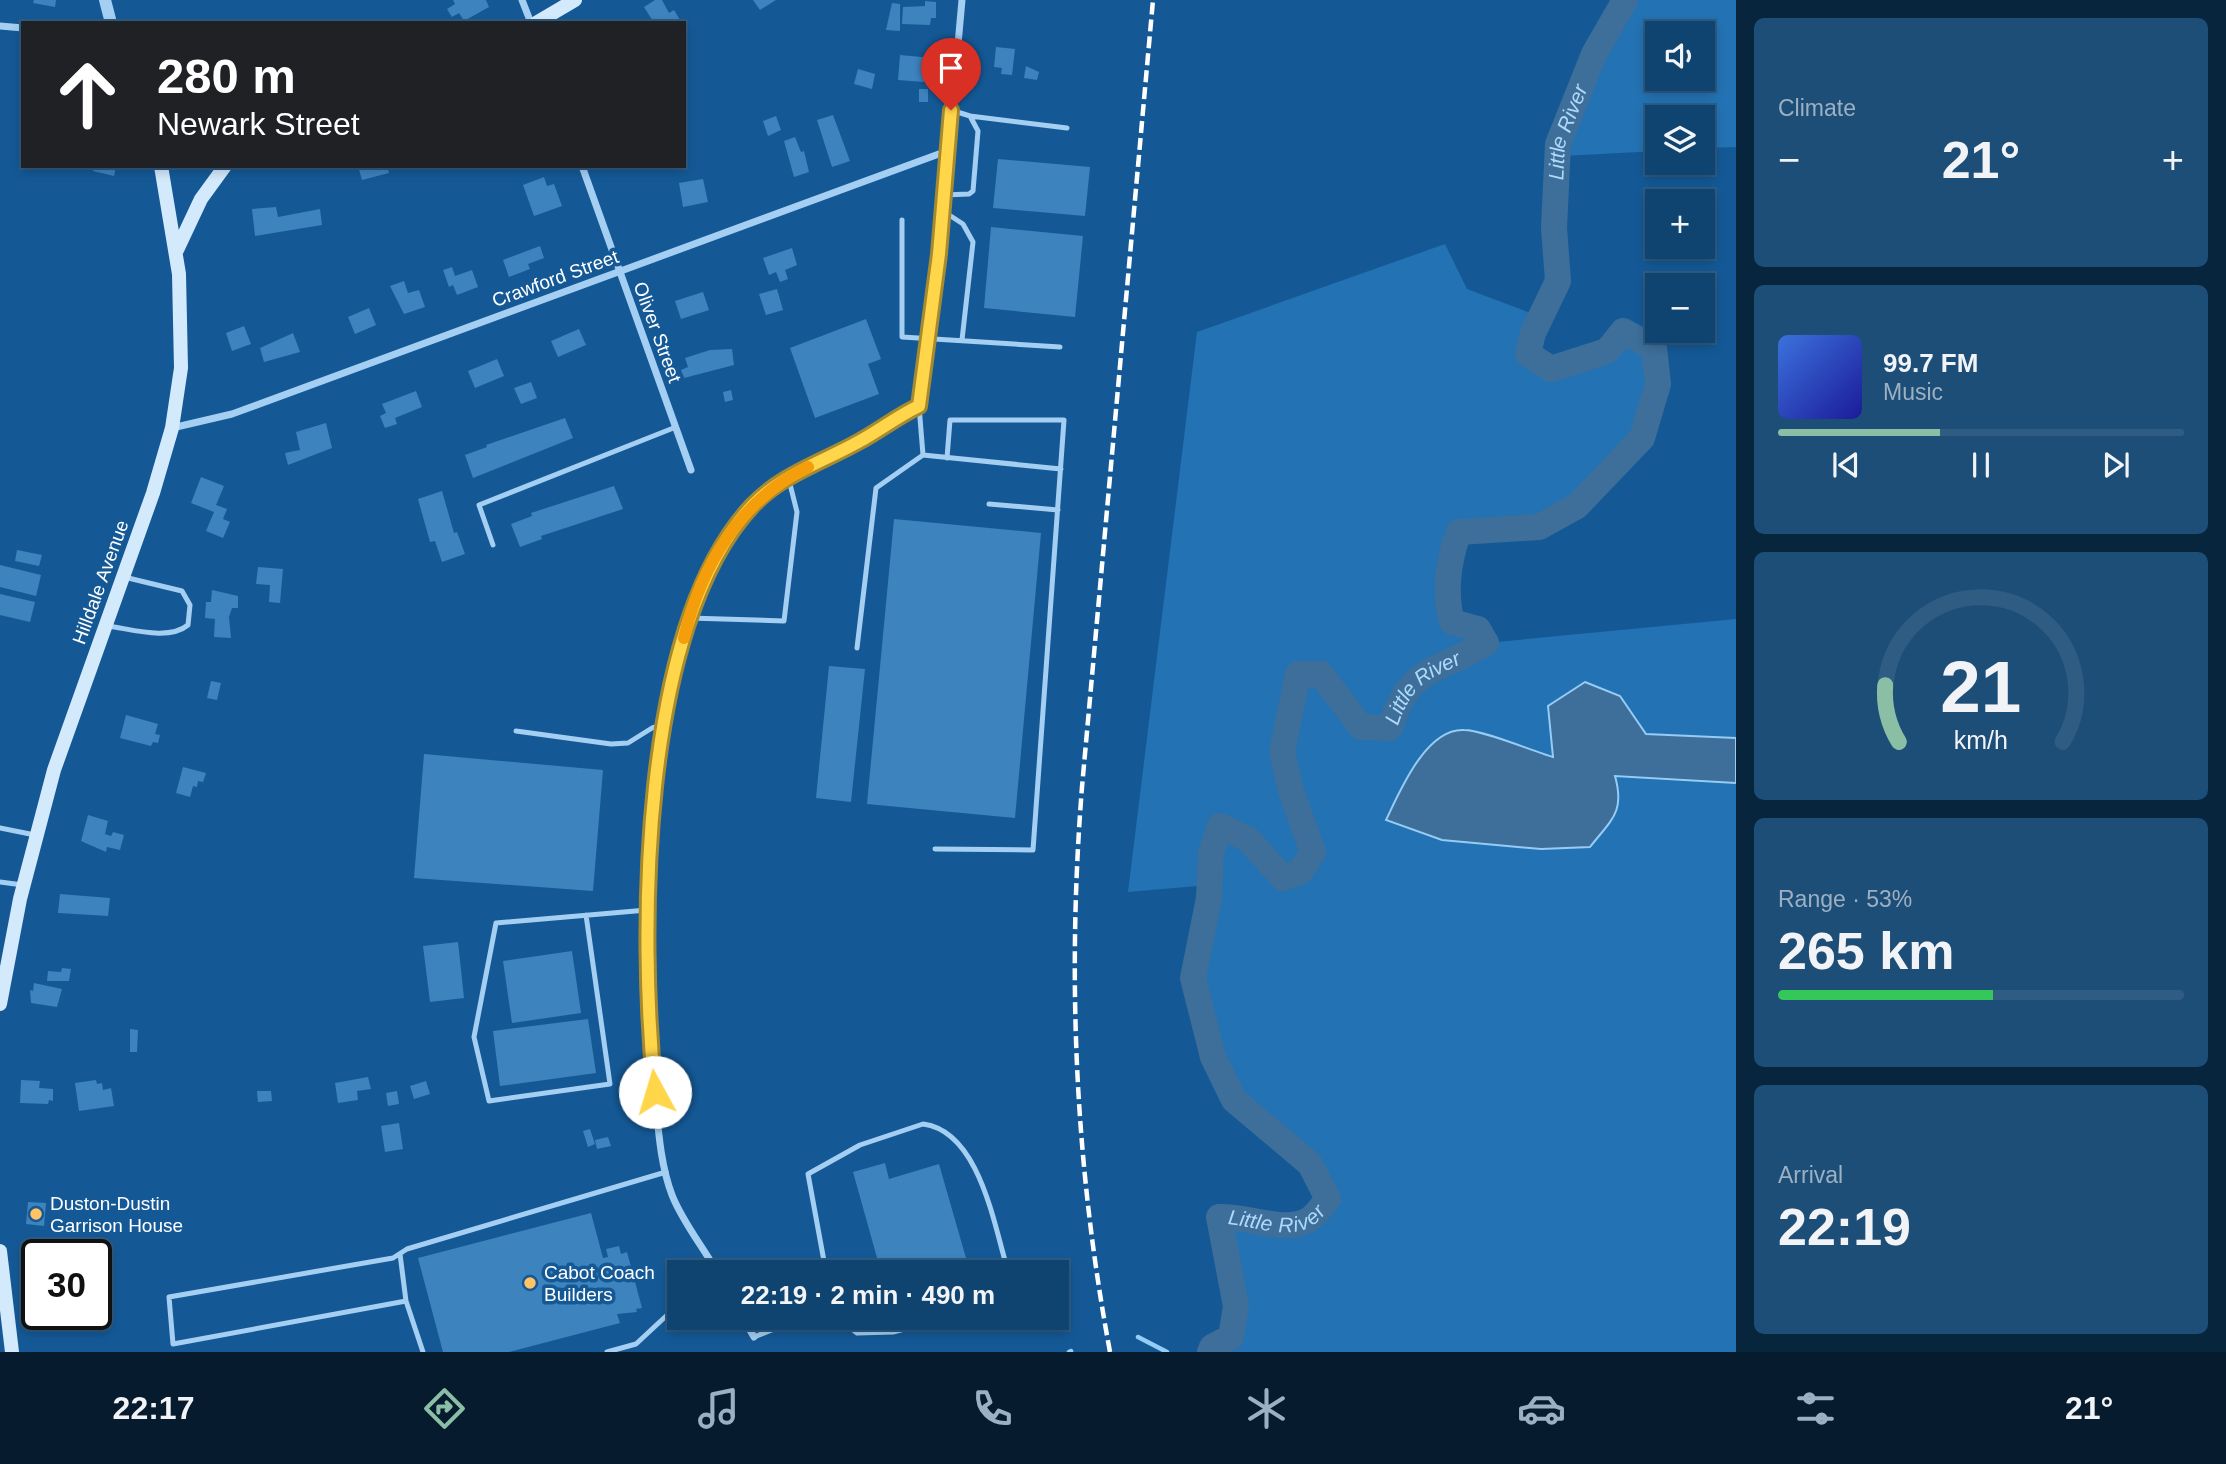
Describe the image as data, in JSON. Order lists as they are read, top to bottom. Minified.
{"streets":{"main road":["Hilldale Avenue"],"street":["Crawford Street","Oliver Street"]},"crossings":[["Crawford Street","Oliver Street"],["Crawford Street","Hilldale Avenue"]],"water":["Little River"],"places":["Duston-Dustin Garrison House","Cabot Coach Builders"],"page":{"tile":["Climate",["Range · 53%","265 km"],["Arrival","22:19"]],"map_buttons":["+","−"],"turn":["280 m","Newark Street"],"heat":["−","21°","+"],"song":["99.7 FM","Music"],"limit":"30","trip":"22:19 · 2 min · 490 m","tabs":["22:17","21°"],"gauge":["21","km/h"]}}
